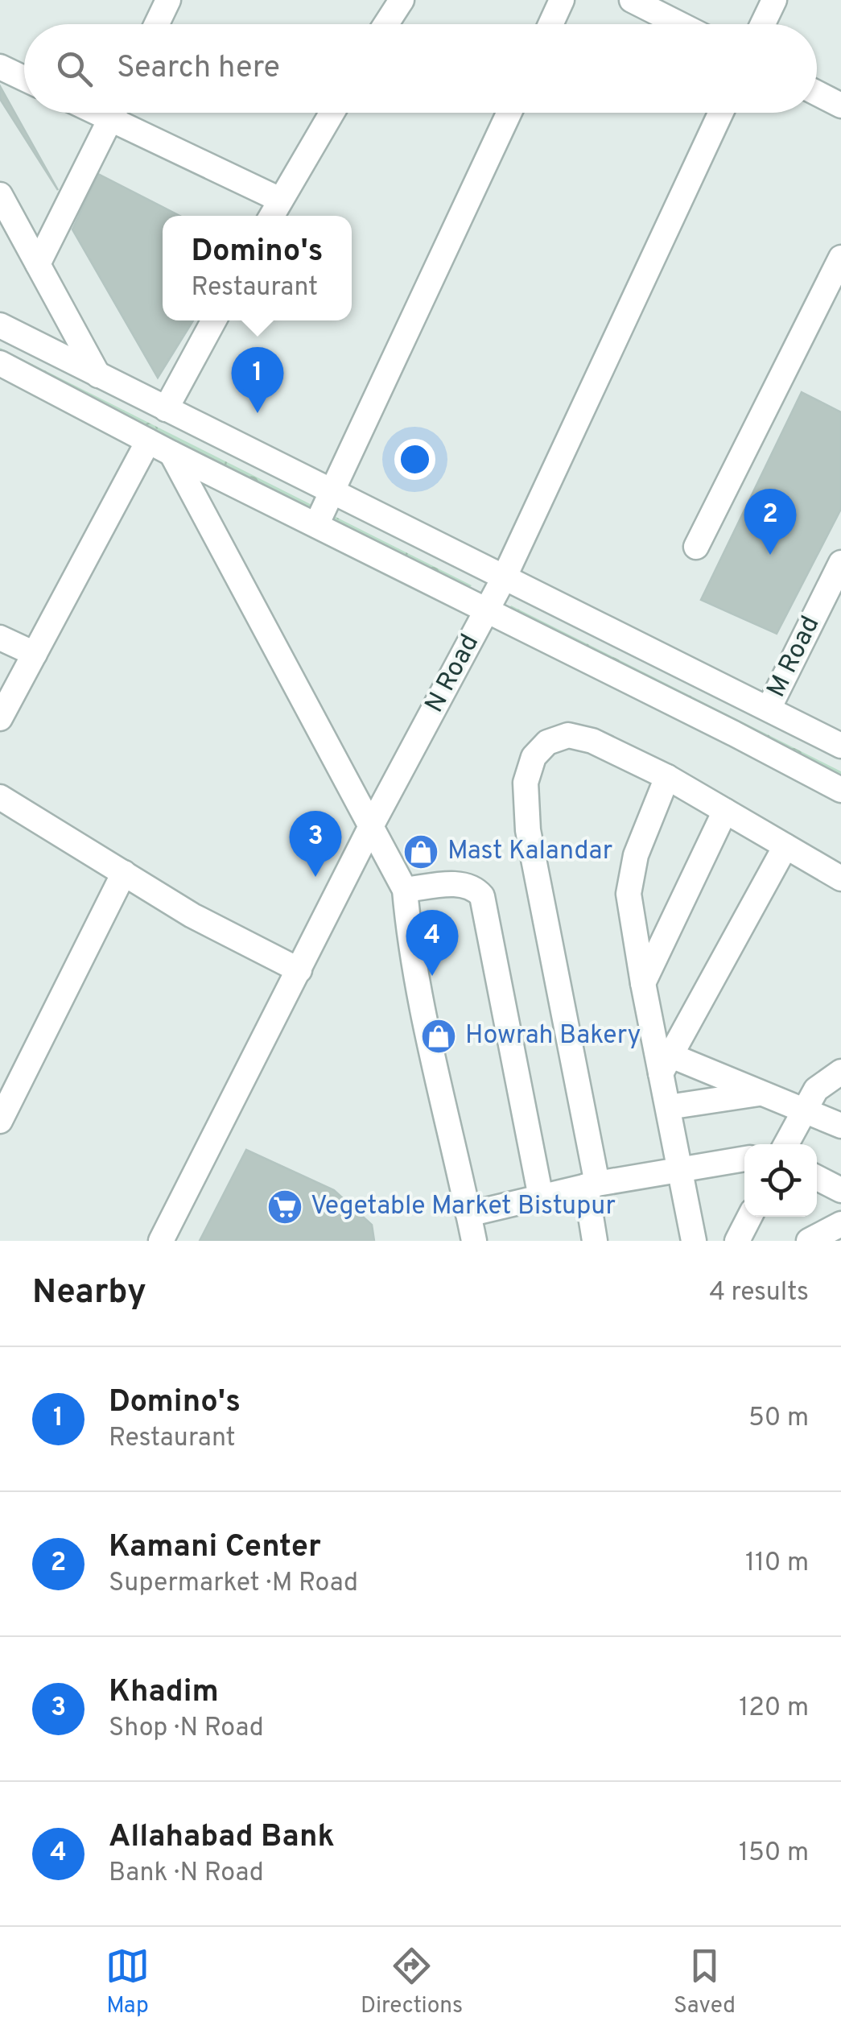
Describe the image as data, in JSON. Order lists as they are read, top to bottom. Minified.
{"streets":{"street":["M Road","N Road"]},"places":{"shop":["Mast Kalandar","Howrah Bakery"],"supermarket":["Vegetable Market Bistupur"]},"page":{"search":"Search here","popup":["Domino's","Restaurant"],"pins":["1","2","3","4"],"heading":["Nearby","4 results"],"list":[{"mark":"1","name":"Domino's","note":"Restaurant","value":"50 m"},{"mark":"2","name":"Kamani Center","note":"Supermarket · M Road","value":"110 m"},{"mark":"3","name":"Khadim","note":"Shop · N Road","value":"120 m"},{"mark":"4","name":"Allahabad Bank","note":"Bank · N Road","value":"150 m"}],"nav":["Map","Directions","Saved"]}}
